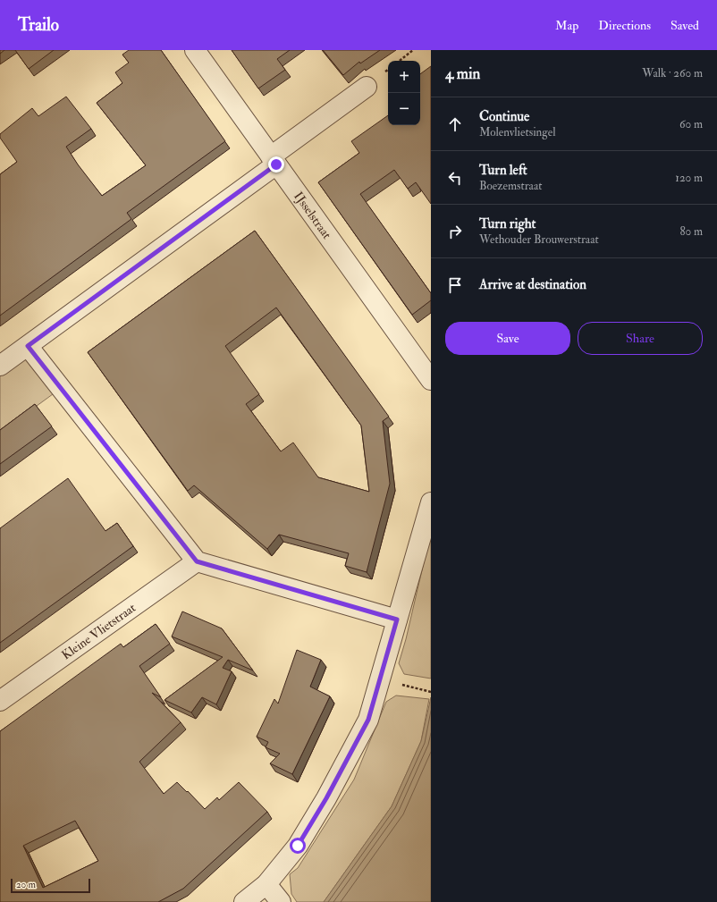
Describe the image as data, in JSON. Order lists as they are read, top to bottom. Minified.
{"streets":{"street":["IJsselstraat","Kleine Vlietstraat"]},"scale_bar":"20 m","page":{"header":"Trailo","nav":["Map","Directions","Saved"],"heading":["4 min","Walk · 260 m"],"map_buttons":["+","−"],"list":[["Continue","Molenvlietsingel","60 m"],["Turn left","Boezemstraat","120 m"],["Turn right","Wethouder Brouwerstraat","80 m"],"Arrive at destination"],"buttons":["Save","Share"],"scale":"20 m"}}
